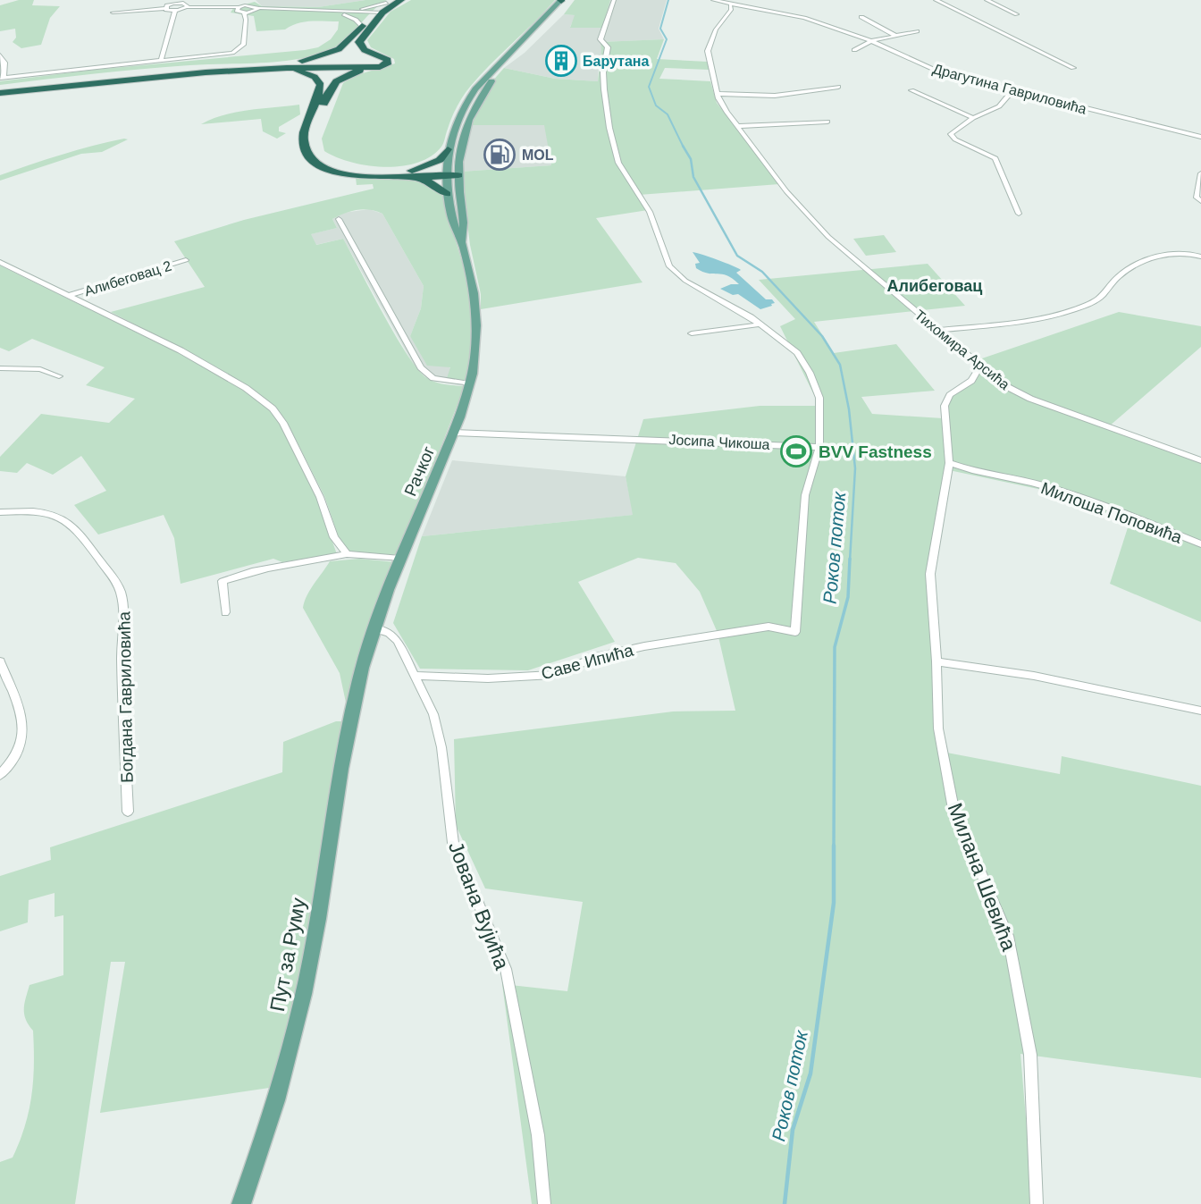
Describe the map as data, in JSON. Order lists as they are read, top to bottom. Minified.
{"streets":{"main road":["Рачког","Пут за Руму"],"street":["Драгутина Гавриловића","Алибеговац 2","Тихомира Арсића","Јосипа Чикоша","Милоша Поповића","Саве Ипића","Богдана Гавриловића","Милана Шевића","Јована Вујића"]},"crossings":[["Драгутина Гавриловића","Тихомира Арсића"],["Јосипа Чикоша","Рачког"],["Јосипа Чикоша","Саве Ипића"],["Рачког","Јована Вујића"],["Рачког","Пут за Руму"],["Милоша Поповића","Милана Шевића"],["Саве Ипића","Јована Вујића"]],"districts":["Алибеговац"],"water":["Роков поток"],"places":{"building":["Барутана"],"fuel station":["MOL"],"sports":["BVV Fastness"]}}
